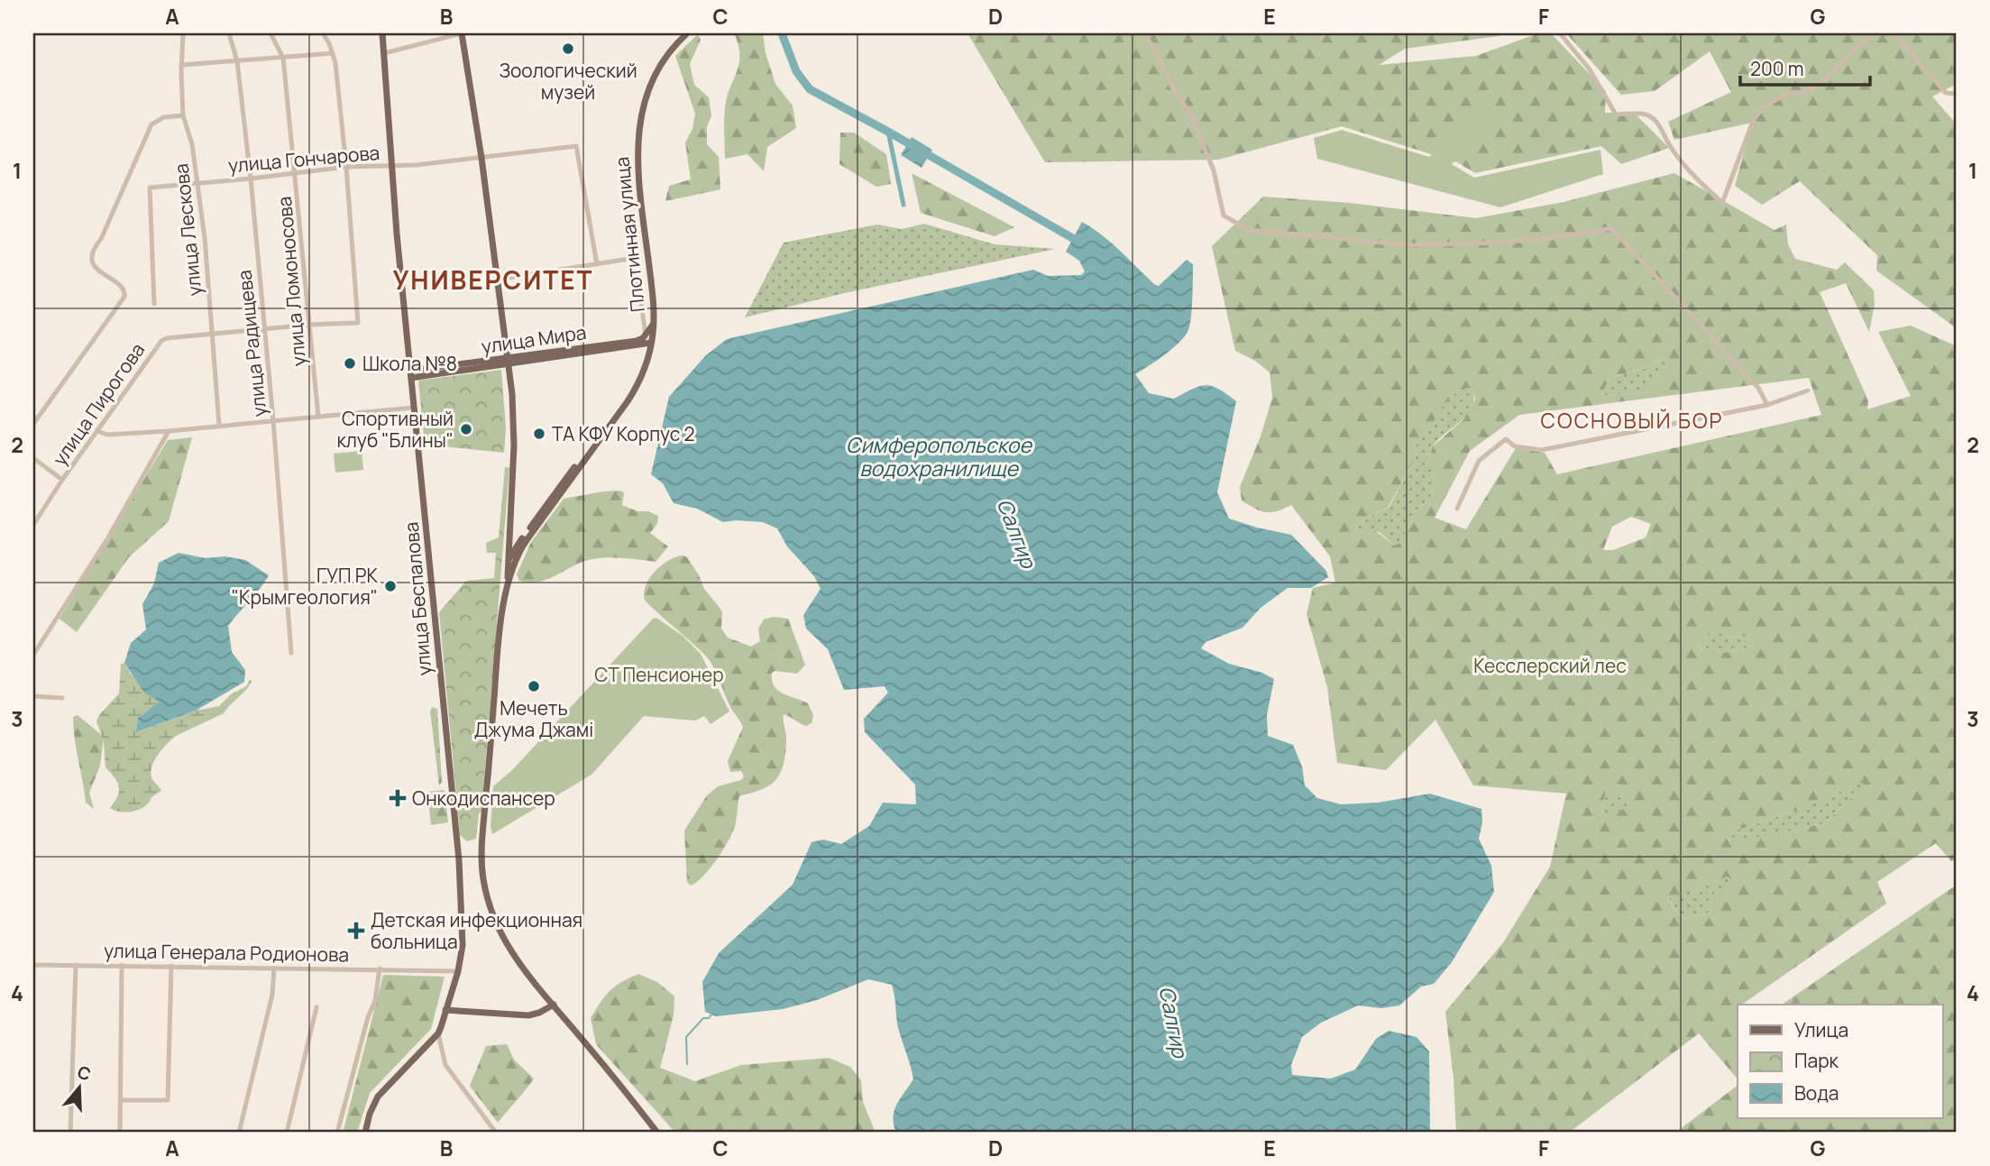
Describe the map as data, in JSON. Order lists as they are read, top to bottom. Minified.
{"streets":{"main road":["Плотинная улица","улица Мира","улица Беспалова"],"street":["улица Гончарова","улица Лескова","улица Ломоносова","улица Радищева","улица Пирогова","улица Генерала Родионова"]},"crossings":[["улица Гончарова","улица Лескова"],["улица Гончарова","Плотинная улица"],["улица Гончарова","улица Ломоносова"],["улица Гончарова","улица Радищева"],["улица Гончарова","улица Пирогова"],["улица Гончарова","улица Беспалова"],["улица Лескова","улица Пирогова"],["Плотинная улица","улица Мира"],["улица Ломоносова","улица Пирогова"],["улица Мира","улица Беспалова"],["улица Радищева","улица Пирогова"],["улица Беспалова","улица Генерала Родионова"]],"districts":["УНИВЕРСИТЕТ","СОСНОВЫЙ БОР"],"water":["Симферопольское водохранилище","Салгир"],"parks":["Кесслерский лес","СТ Пенсионер"],"places":{"other":["Зоологический музей","Школа №8","Спортивный клуб \"Блины\"","ТА КФУ Корпус 2","ГУП РК \"Крымгеология\"","Мечеть Джума Джамі"],"health":["Онкодиспансер","Детская инфекционная больница"]},"legend":["Улица","Парк","Вода"],"scale_bar":"200 m","north":"top","grid":{"columns":["A","B","C","D","E","F","G"],"rows":["1","2","3","4"]}}
